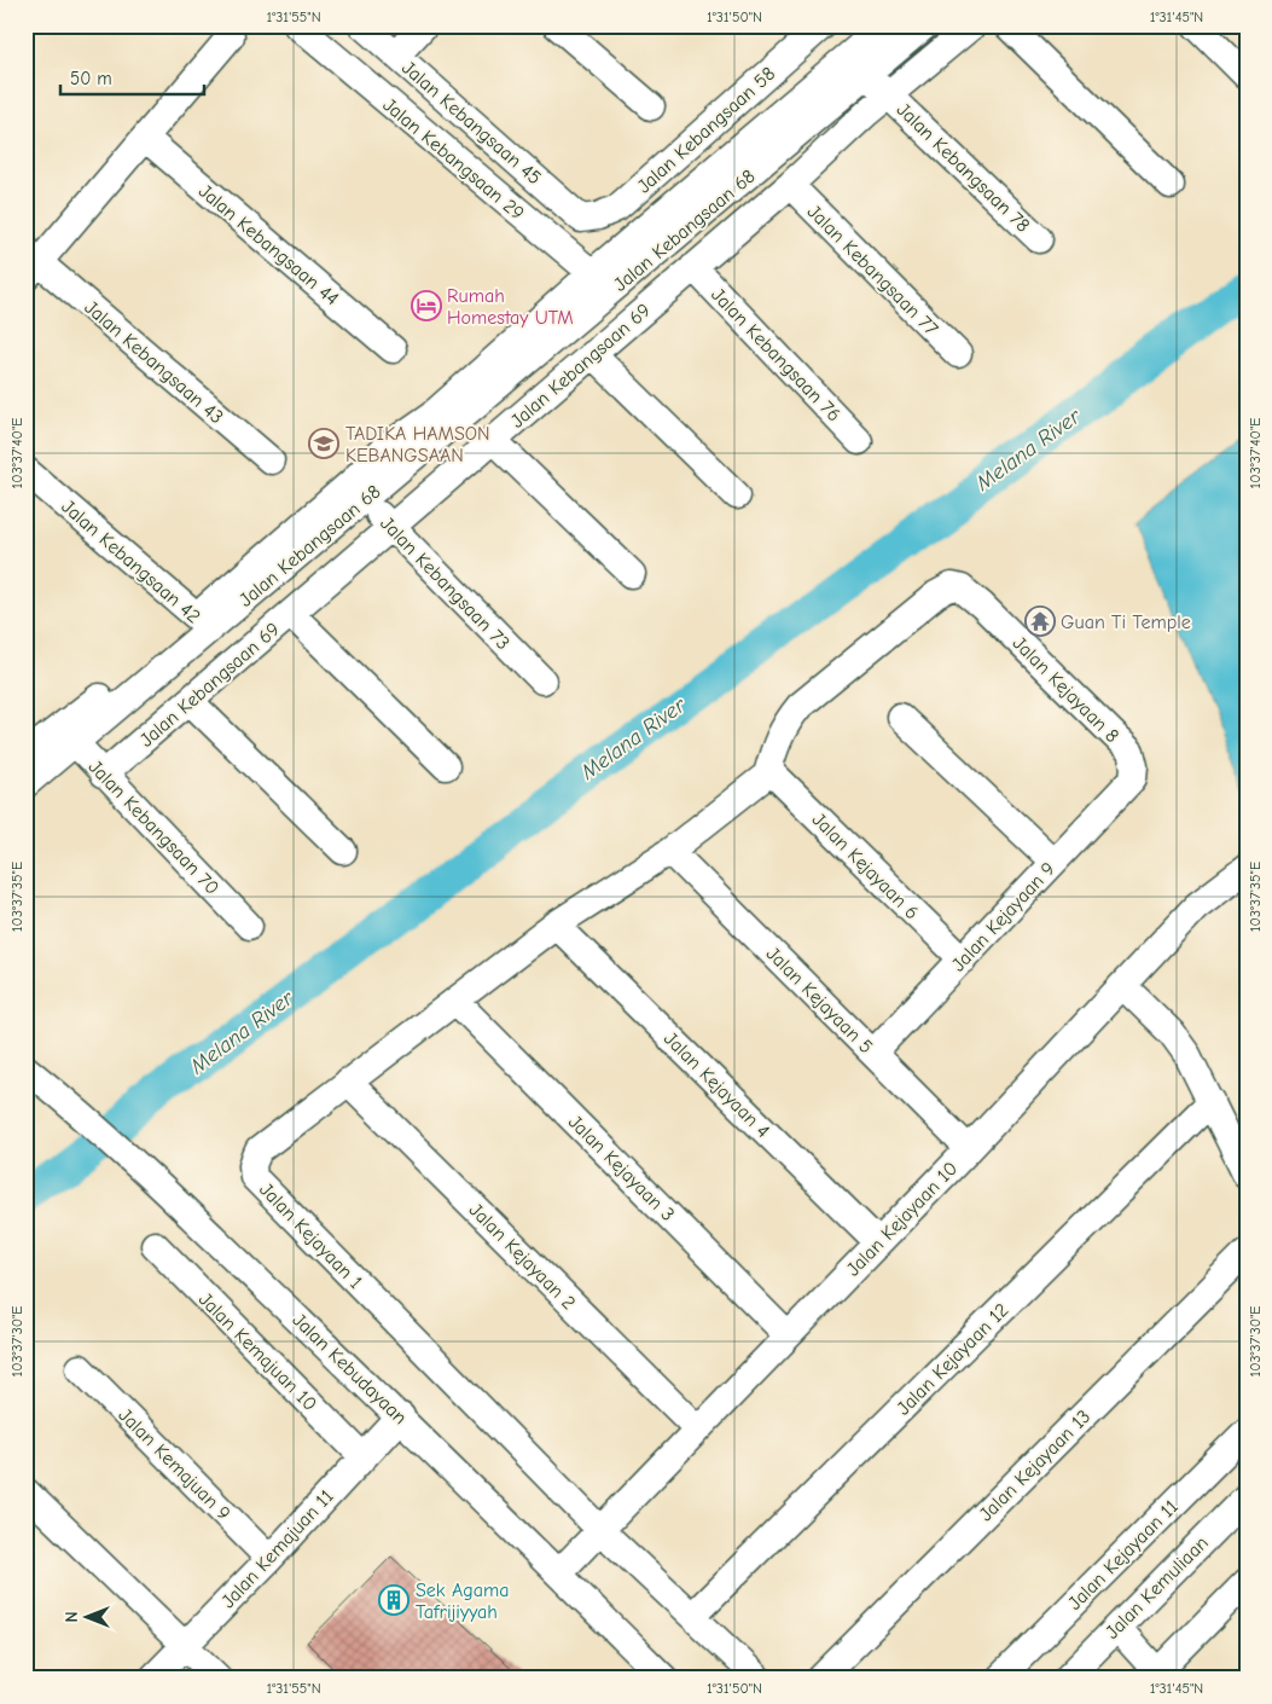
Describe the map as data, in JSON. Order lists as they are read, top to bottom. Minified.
{"streets":{"street":["Jalan Kebangsaan 45","Jalan Kebangsaan 58","Jalan Kebangsaan 29","Jalan Kebangsaan 78","Jalan Kebangsaan 68","Jalan Kebangsaan 44","Jalan Kebangsaan 77","Jalan Kebangsaan 76","Jalan Kebangsaan 43","Jalan Kebangsaan 69","Jalan Kebangsaan 42","Jalan Kebangsaan 73","Jalan Kejayaan 8","Jalan Kebangsaan 70","Jalan Kejayaan 6","Jalan Kejayaan 9","Jalan Kejayaan 5","Jalan Kejayaan 4","Jalan Kejayaan 3","Jalan Kejayaan 10","Jalan Kejayaan 1","Jalan Kejayaan 2","Jalan Kemajuan 10","Jalan Kejayaan 12","Jalan Kebudayaan","Jalan Kemajuan 9","Jalan Kejayaan 13","Jalan Kemajuan 11","Jalan Kejayaan 11","Jalan Kemuliaan"]},"crossings":[["Jalan Kebangsaan 45","Jalan Kebangsaan 58"],["Jalan Kebangsaan 29","Jalan Kebangsaan 68"],["Jalan Kebangsaan 78","Jalan Kebangsaan 68"],["Jalan Kebangsaan 78","Jalan Kebangsaan 69"],["Jalan Kebangsaan 68","Jalan Kebangsaan 42"],["Jalan Kebangsaan 68","Jalan Kebangsaan 73"],["Jalan Kebangsaan 68","Jalan Kebangsaan 70"],["Jalan Kebangsaan 77","Jalan Kebangsaan 69"],["Jalan Kebangsaan 76","Jalan Kebangsaan 69"],["Jalan Kebangsaan 69","Jalan Kebangsaan 73"],["Jalan Kebangsaan 69","Jalan Kebangsaan 70"],["Jalan Kejayaan 8","Jalan Kejayaan 6"],["Jalan Kejayaan 8","Jalan Kejayaan 9"],["Jalan Kejayaan 6","Jalan Kejayaan 9"],["Jalan Kejayaan 9","Jalan Kejayaan 5"],["Jalan Kejayaan 5","Jalan Kejayaan 10"],["Jalan Kejayaan 5","Jalan Kejayaan 1"],["Jalan Kejayaan 4","Jalan Kejayaan 10"],["Jalan Kejayaan 4","Jalan Kejayaan 1"],["Jalan Kejayaan 3","Jalan Kejayaan 10"],["Jalan Kejayaan 3","Jalan Kejayaan 1"],["Jalan Kejayaan 10","Jalan Kejayaan 1"],["Jalan Kejayaan 10","Jalan Kejayaan 2"],["Jalan Kejayaan 10","Jalan Kebudayaan"],["Jalan Kejayaan 1","Jalan Kejayaan 2"],["Jalan Kemajuan 10","Jalan Kemajuan 11"],["Jalan Kebudayaan","Jalan Kemajuan 11"],["Jalan Kemajuan 9","Jalan Kemajuan 11"]],"water":["Melana River"],"places":{"hotel":["Rumah Homestay UTM"],"school or university":["TADIKA HAMSON KEBANGSAAN"],"temple":["Guan Ti Temple"],"building":["Sek Agama Tafrijiyyah"]},"scale_bar":"50 m","north":"left","coordinates":["1°31'55\"N","1°31'50\"N","1°31'45\"N","103°37'40\"E","103°37'35\"E","103°37'30\"E"]}
